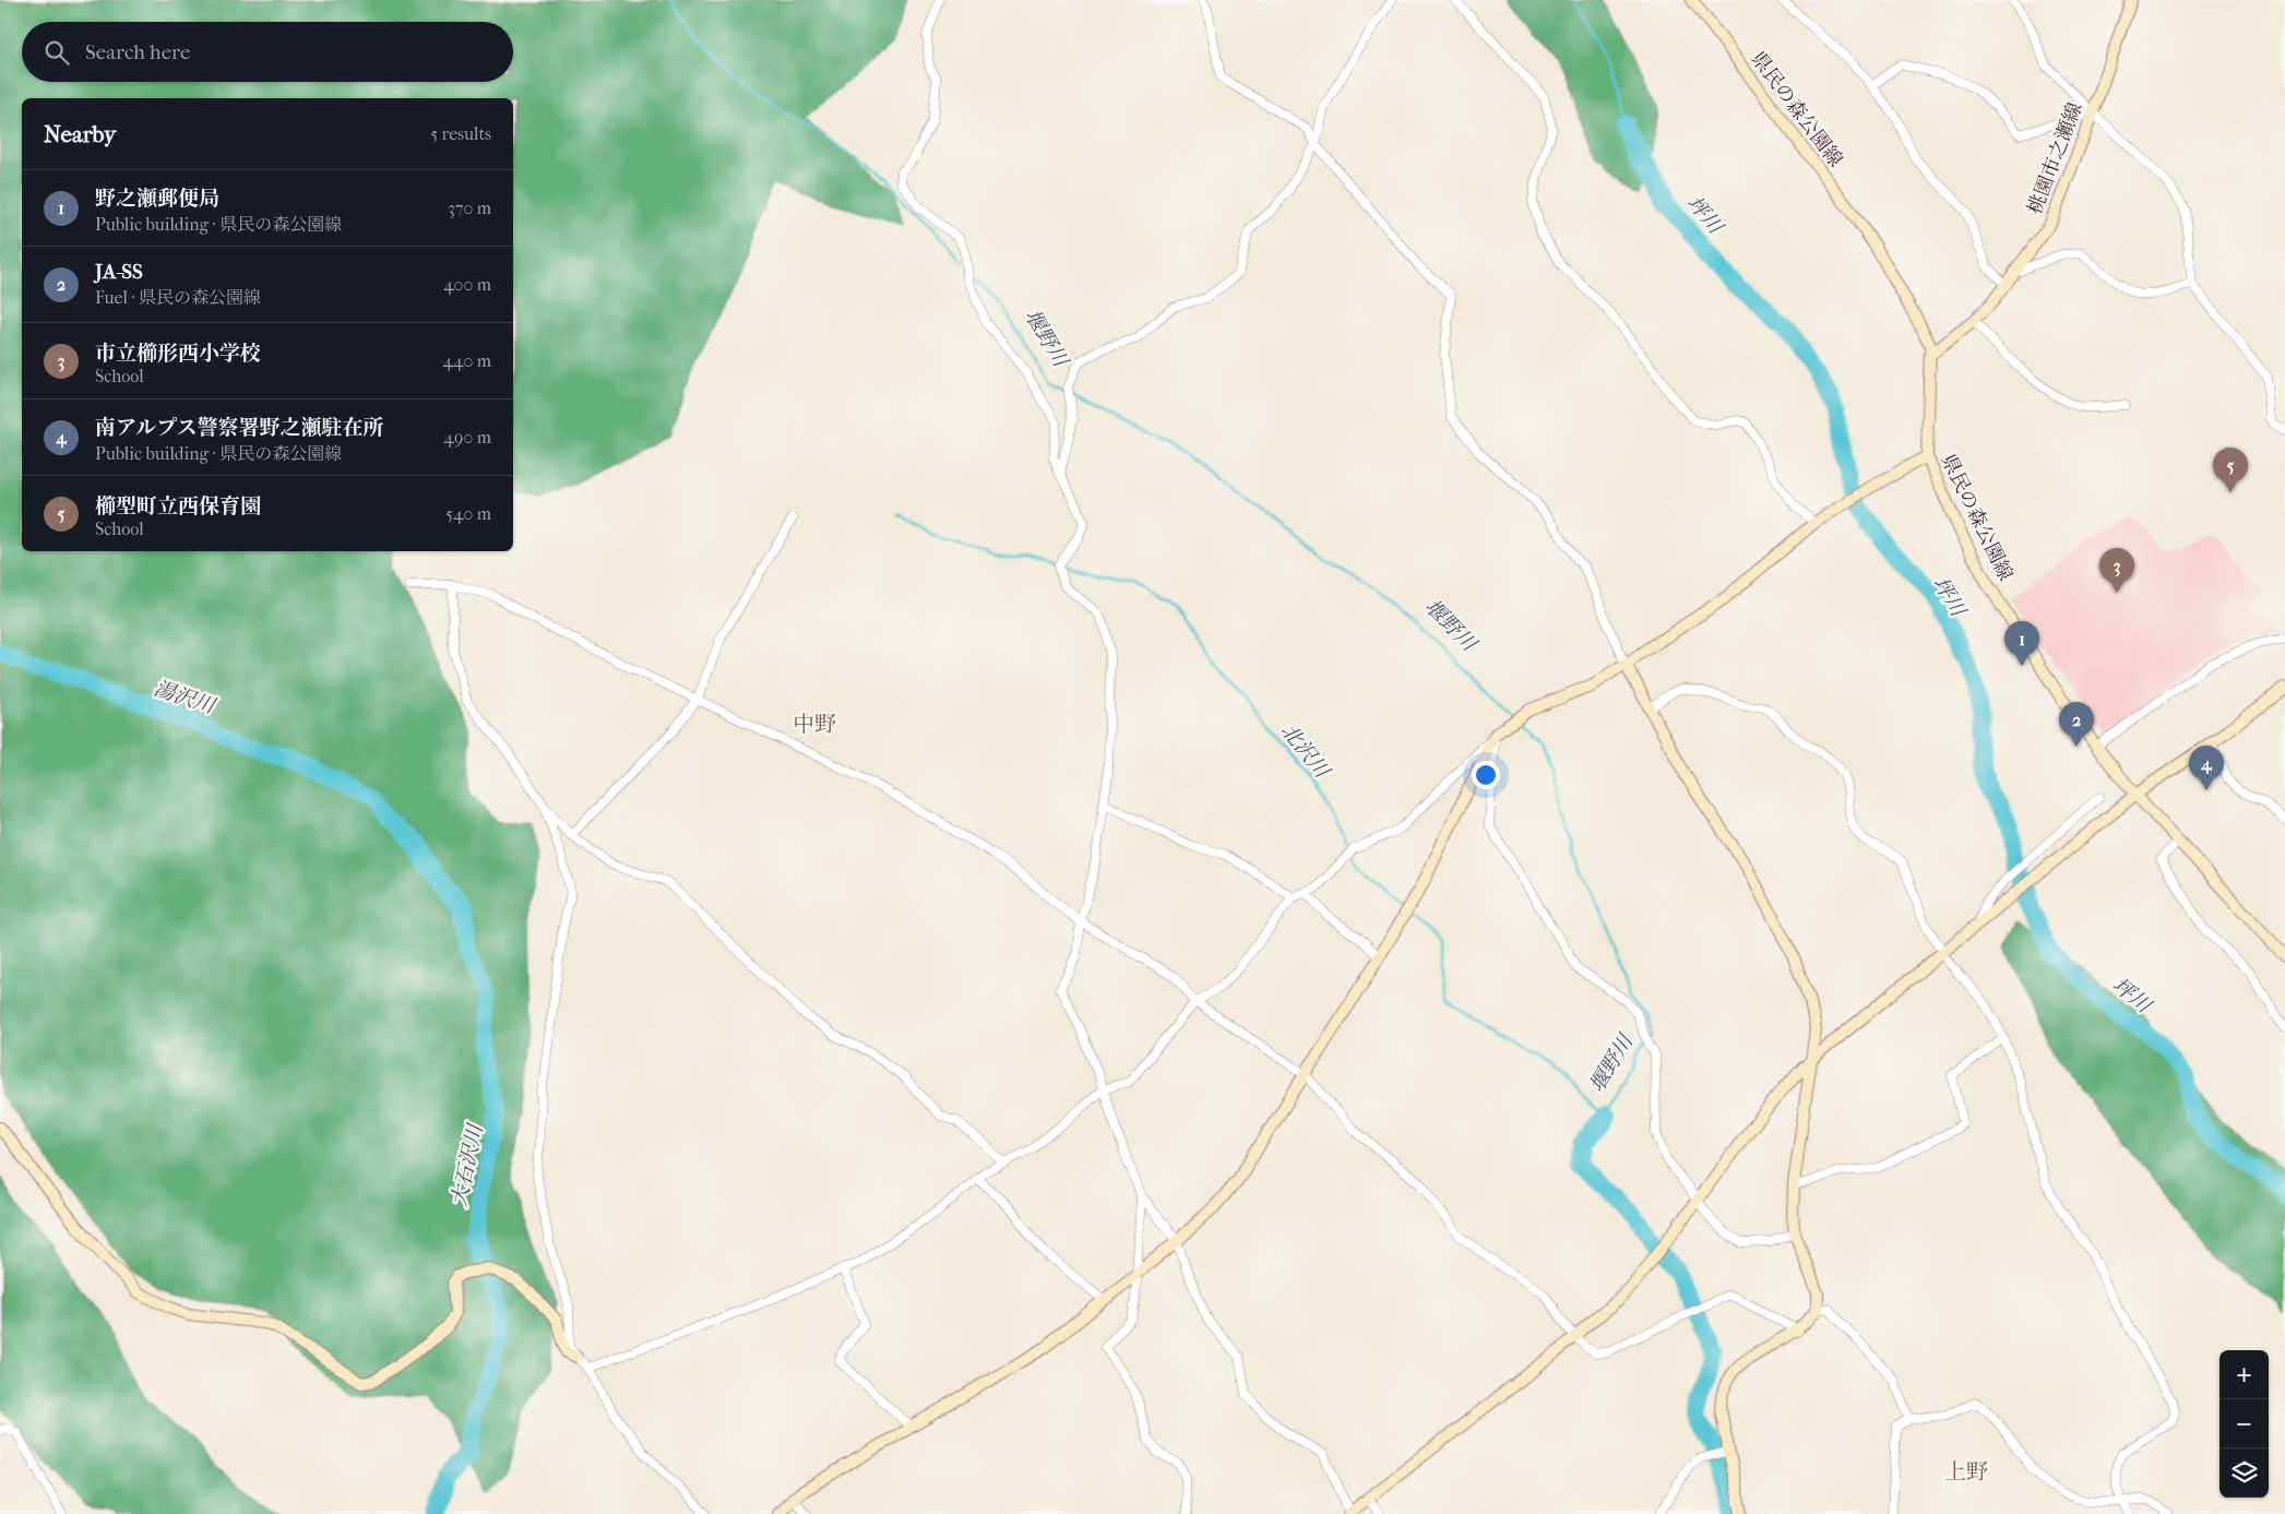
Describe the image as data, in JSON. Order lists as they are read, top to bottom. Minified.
{"streets":{"street":["県民の森公園線","桃園市之瀬線"]},"crossings":[["県民の森公園線","桃園市之瀬線"]],"districts":["中野","上野"],"water":["坪川","堰野川","湯沢川","北沢川","大石沢川"],"page":{"search":"Search here","heading":["Nearby","5 results"],"list":[{"mark":"1","name":"野之瀬郵便局","note":"Public building · 県民の森公園線","value":"370 m"},{"mark":"2","name":"JA-SS","note":"Fuel · 県民の森公園線","value":"400 m"},{"mark":"3","name":"市立櫛形西小学校","note":"School","value":"440 m"},{"mark":"4","name":"南アルプス警察署野之瀬駐在所","note":"Public building · 県民の森公園線","value":"490 m"},{"mark":"5","name":"櫛型町立西保育園","note":"School","value":"540 m"}],"pins":["5","3","1","2","4"],"map_buttons":["+","−"]}}
